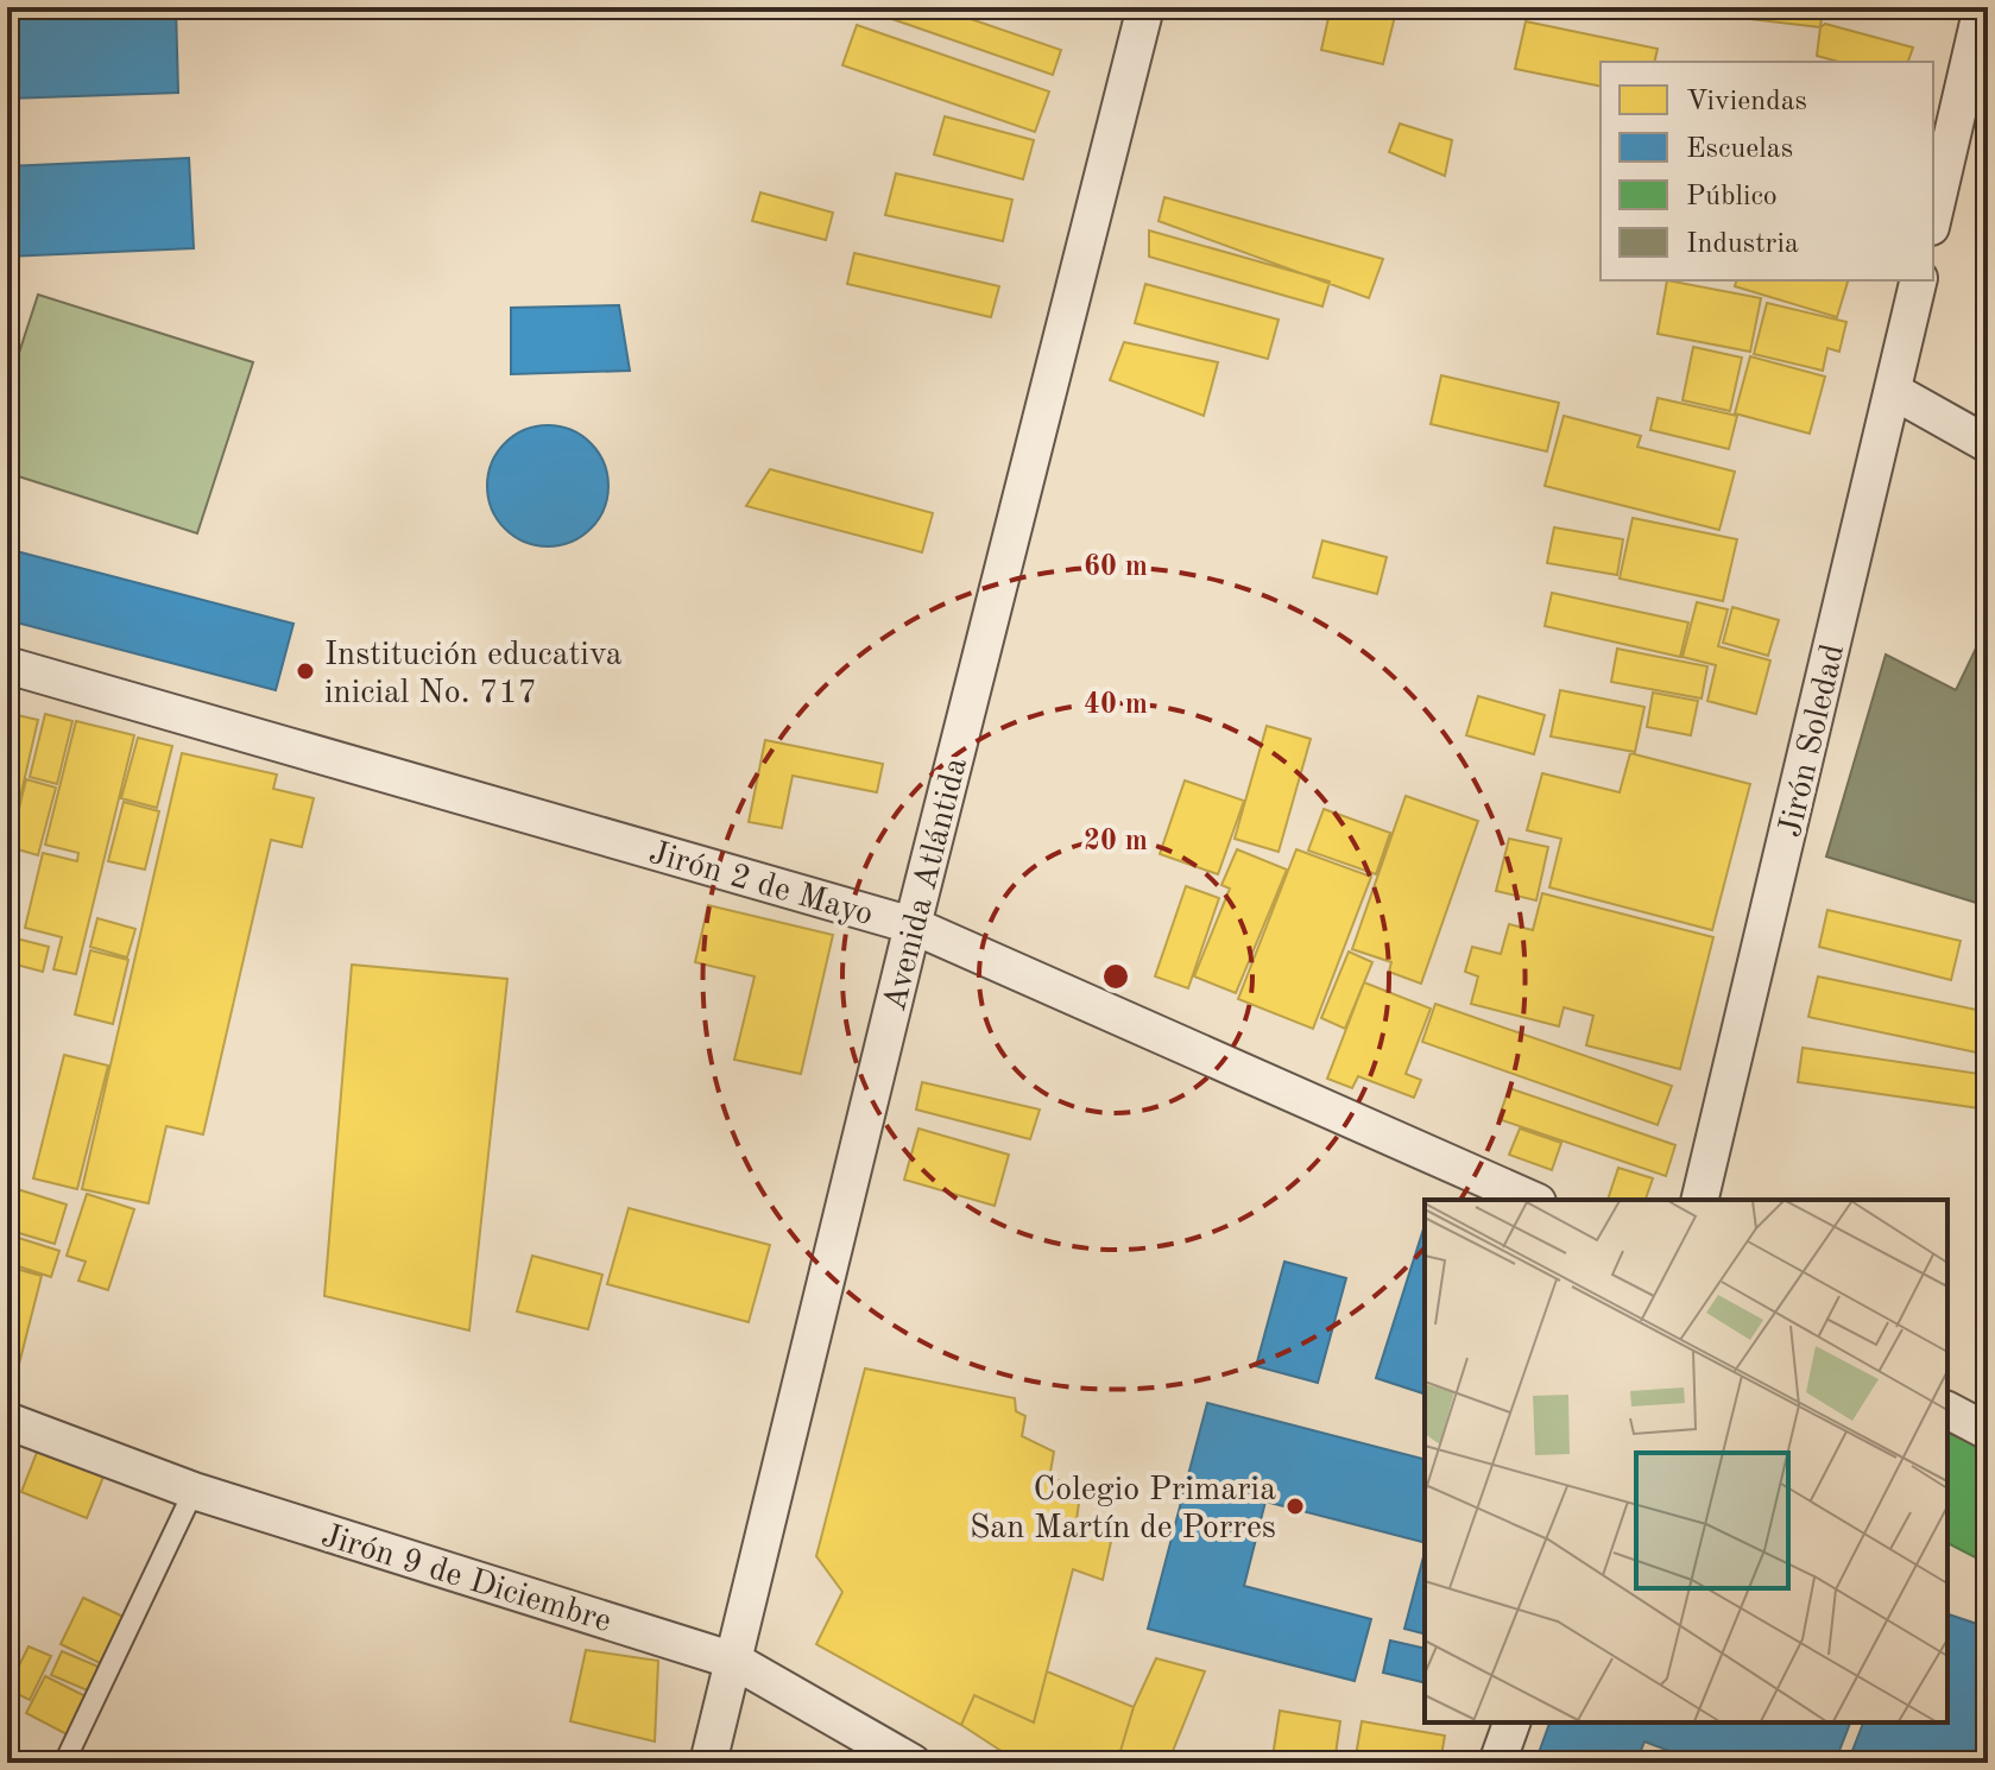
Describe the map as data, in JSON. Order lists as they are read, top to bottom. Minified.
{"streets":{"street":["Jirón Soledad","Jirón 2 de Mayo","Avenida Atlántida","Jirón 9 de Diciembre"]},"crossings":[["Jirón 2 de Mayo","Avenida Atlántida"],["Avenida Atlántida","Jirón 9 de Diciembre"]],"places":["Institución educativa inicial No. 717","Colegio Primaria San Martín de Porres"],"legend":["Viviendas","Escuelas","Público","Industria"],"rings":["60 m","40 m","20 m"]}
